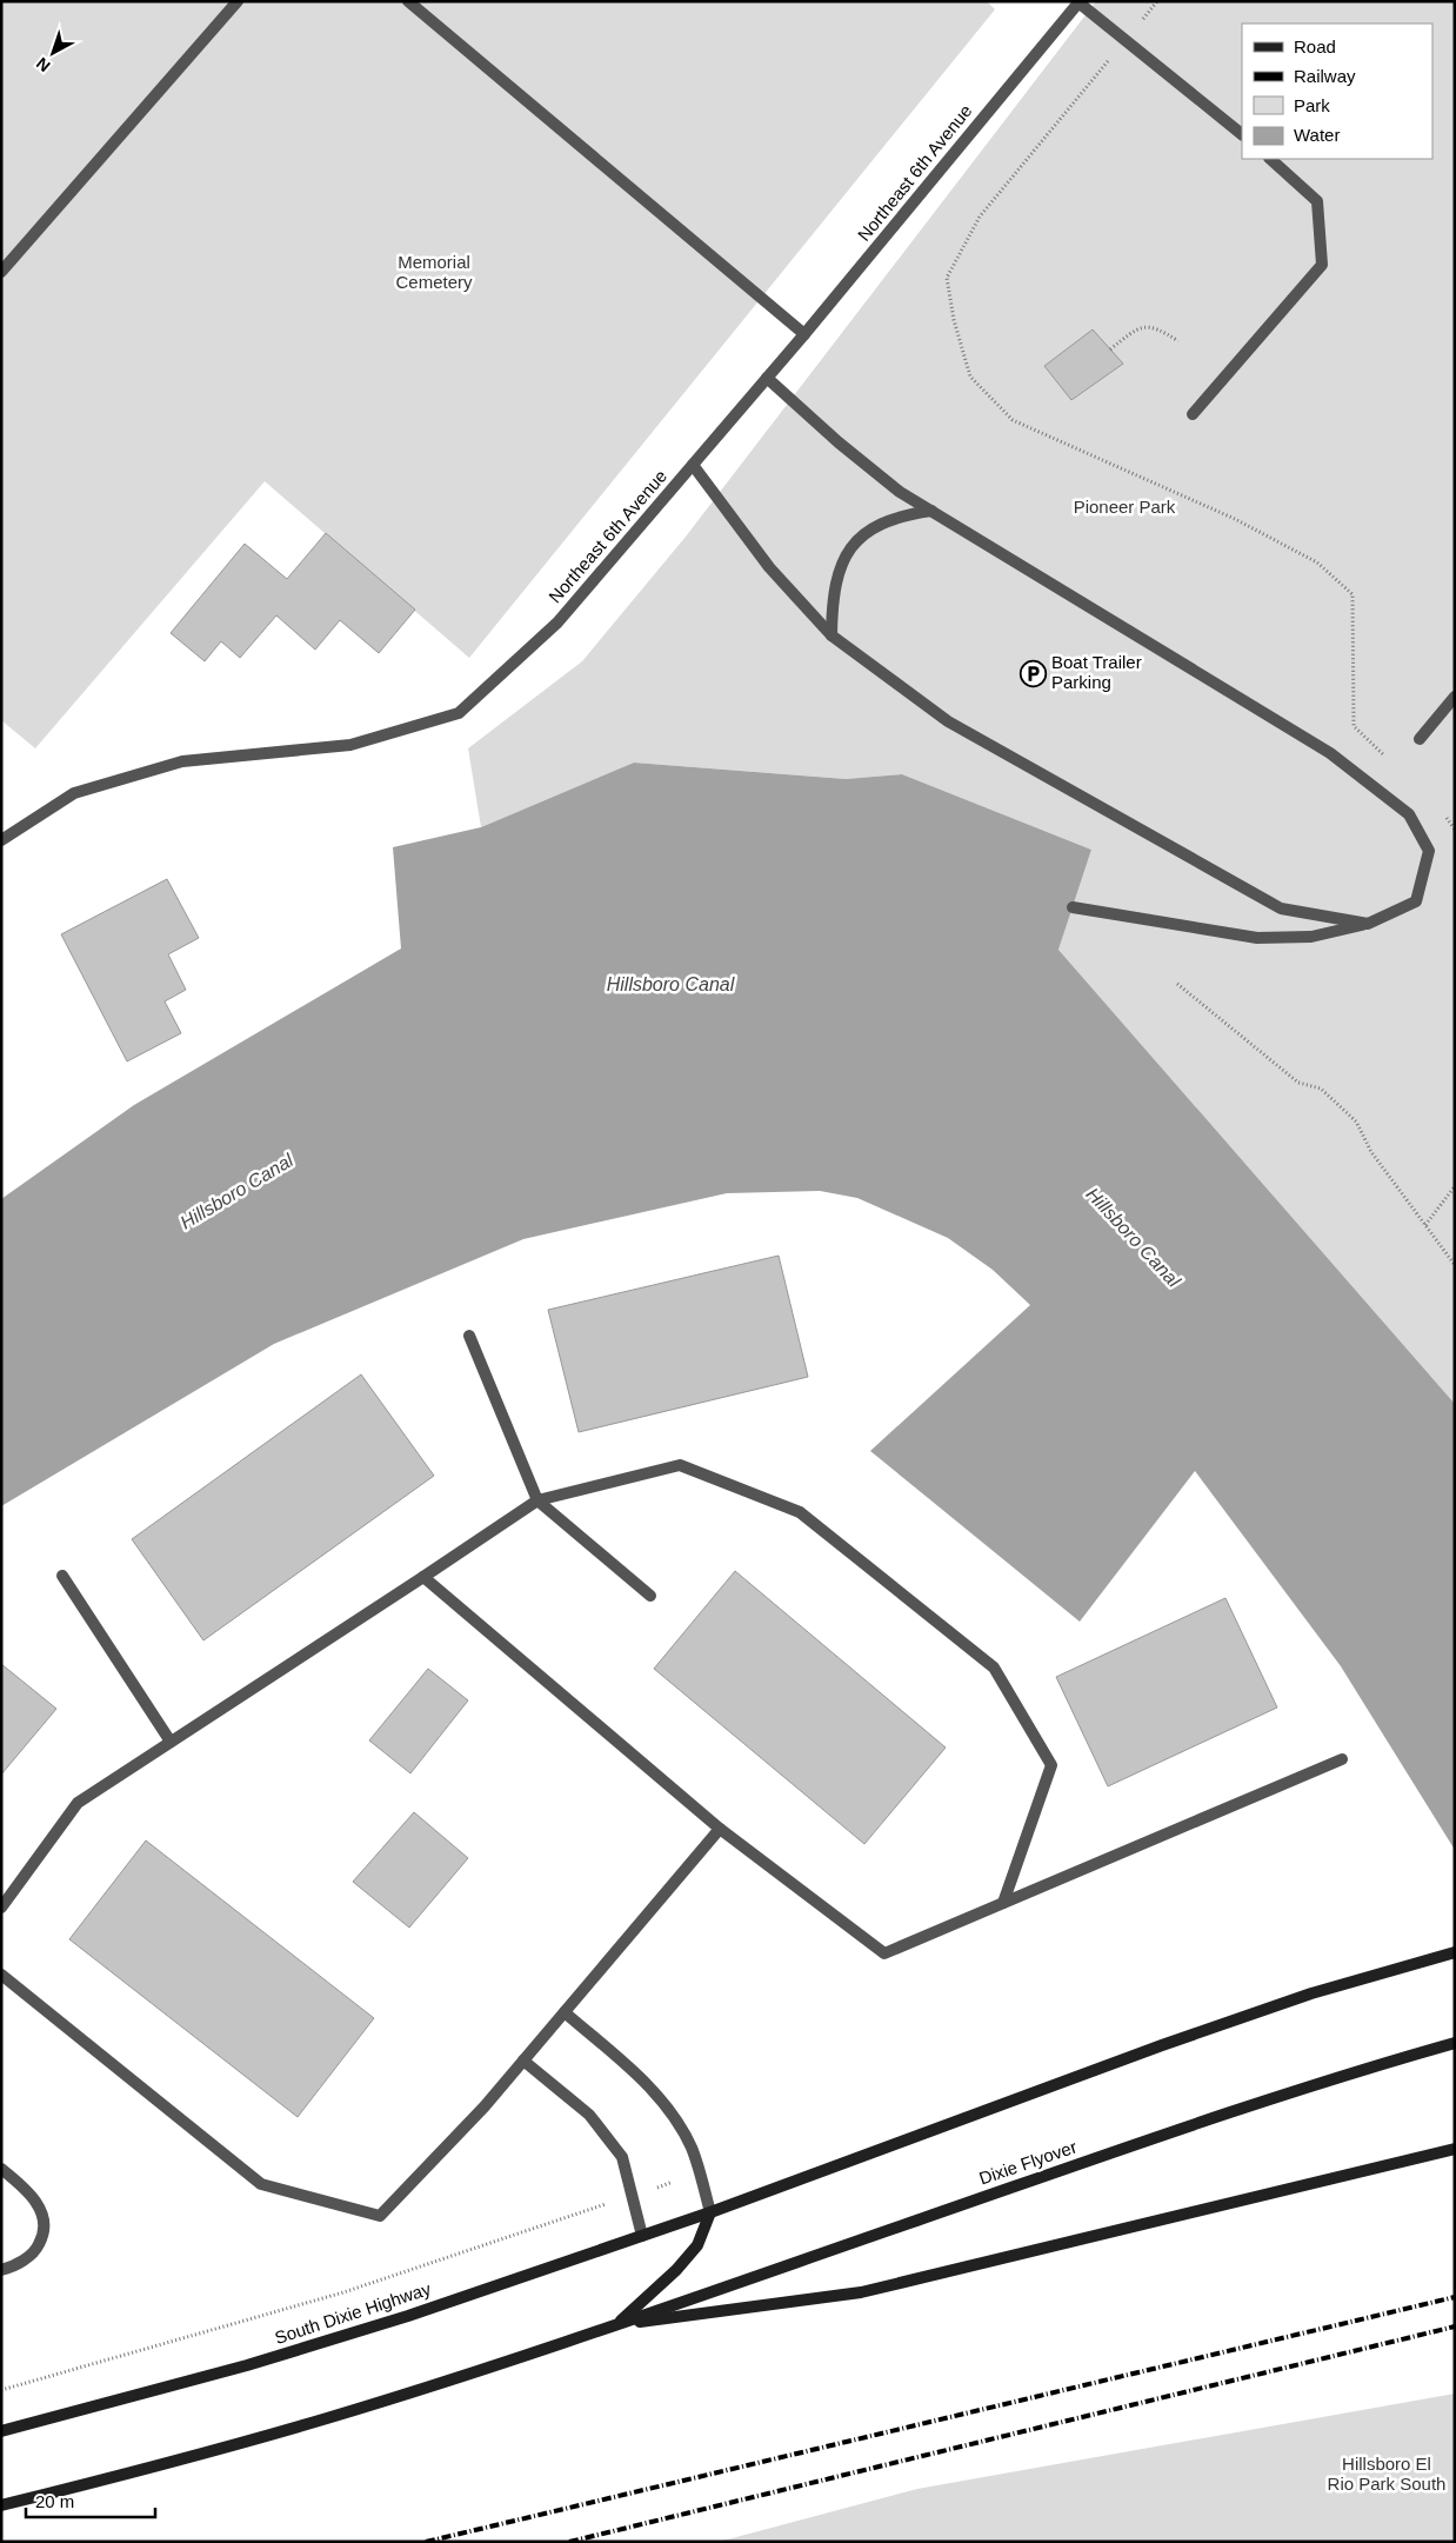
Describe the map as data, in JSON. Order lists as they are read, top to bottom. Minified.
{"streets":{"main road":["Dixie Flyover","South Dixie Highway"],"street":["Northeast 6th Avenue"]},"water":["Hillsboro Canal"],"parks":["Memorial Cemetery","Pioneer Park","Hillsboro El Rio Park South"],"places":{"parking":["Boat Trailer Parking"]},"legend":["Road","Railway","Park","Water"],"scale_bar":"20 m","north":"bottom left"}
